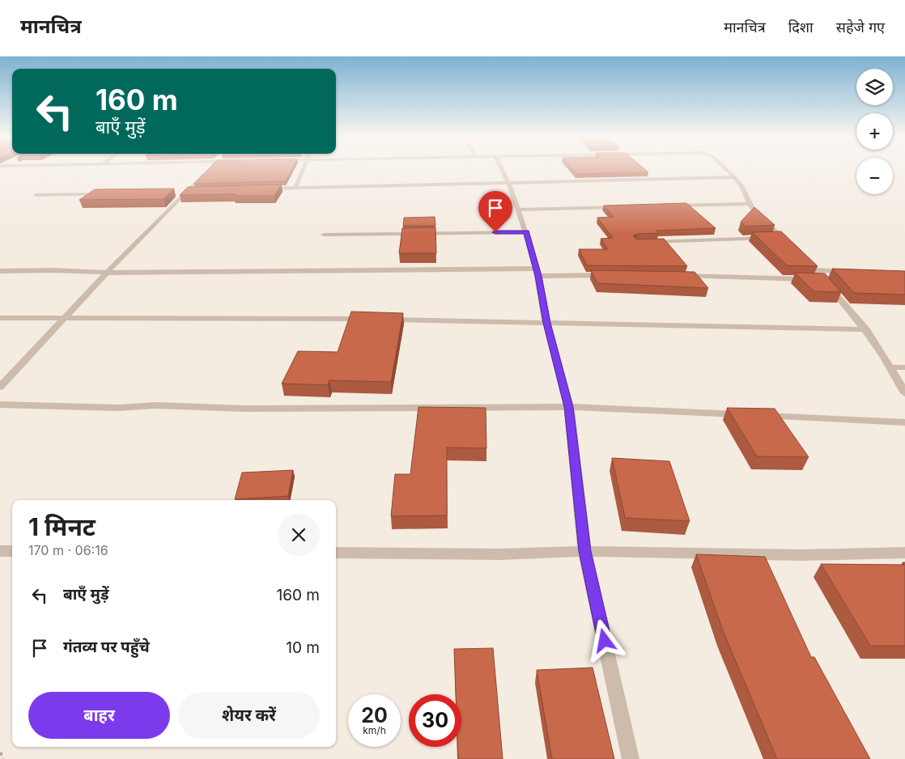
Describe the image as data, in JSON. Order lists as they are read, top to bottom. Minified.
{"page":{"header":"मानचित्र","nav":["मानचित्र","दिशा","सहेजे गए"],"map_buttons":["+","−"],"turn":["160 m","बाएँ मुड़ें"],"heading":["1 मिनट","170 m · 06:16"],"list":[{"name":"बाएँ मुड़ें","value":"160 m"},{"name":"गंतव्य पर पहुँचे","value":"10 m"}],"buttons":["बाहर","शेयर करें"],"speed":"20 km/h","limit":"30"}}
